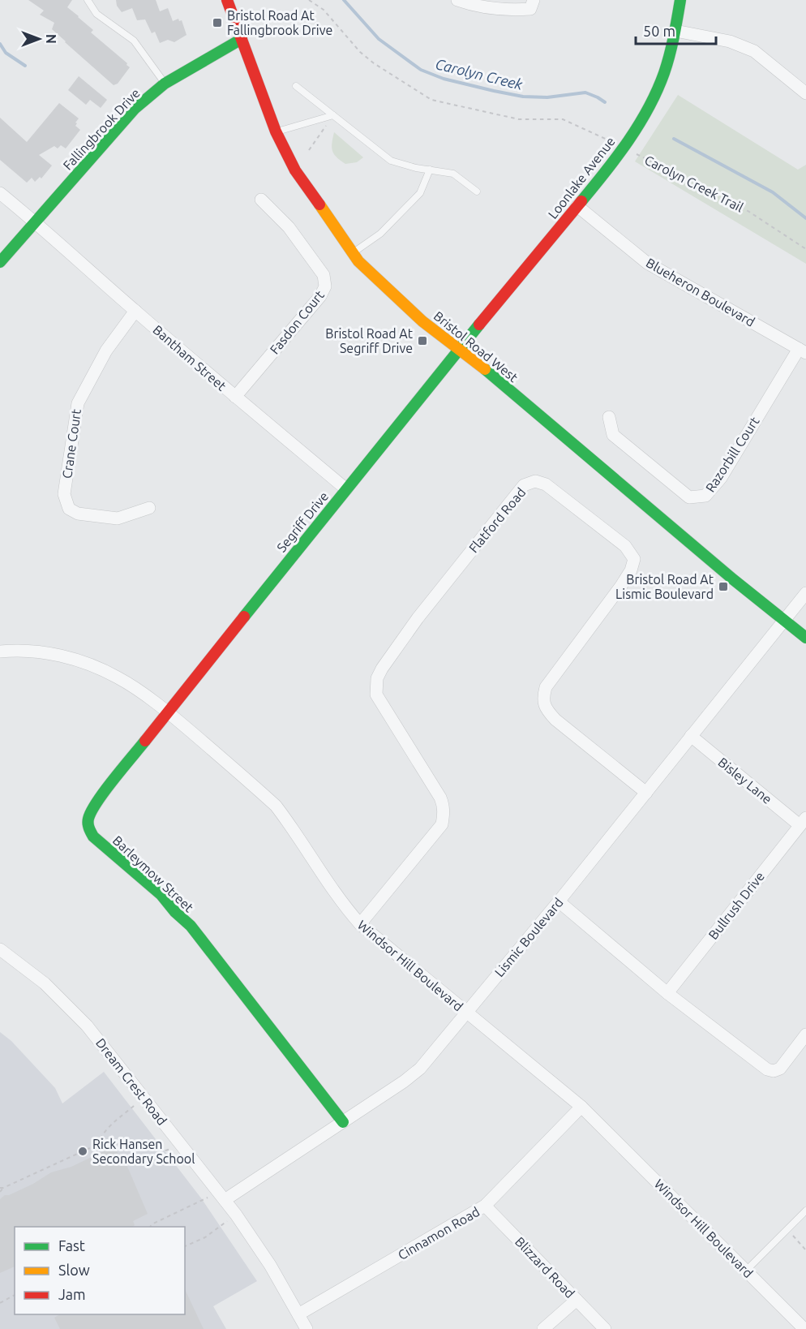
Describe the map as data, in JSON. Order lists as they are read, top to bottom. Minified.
{"streets":{"street":["Fallingbrook Drive","Loonlake Avenue","Blueheron Boulevard","Fasdon Court","Bristol Road West","Bantham Street","Crane Court","Razorbill Court","Flatford Road","Segriff Drive","Bisley Lane","Barleymow Street","Bullrush Drive","Lismic Boulevard","Windsor Hill Boulevard","Dream Crest Road","Cinnamon Road","Blizzard Road"],"path":["Carolyn Creek Trail"]},"crossings":[["Fallingbrook Drive","Bristol Road West"],["Fallingbrook Drive","Bantham Street"],["Loonlake Avenue","Blueheron Boulevard"],["Loonlake Avenue","Bristol Road West"],["Loonlake Avenue","Segriff Drive"],["Blueheron Boulevard","Razorbill Court"],["Fasdon Court","Bantham Street"],["Bristol Road West","Segriff Drive"],["Bristol Road West","Lismic Boulevard"],["Bantham Street","Crane Court"],["Bantham Street","Segriff Drive"],["Flatford Road","Lismic Boulevard"],["Flatford Road","Windsor Hill Boulevard"],["Segriff Drive","Barleymow Street"],["Segriff Drive","Windsor Hill Boulevard"],["Bisley Lane","Bullrush Drive"],["Bisley Lane","Lismic Boulevard"],["Barleymow Street","Lismic Boulevard"],["Barleymow Street","Windsor Hill Boulevard"],["Lismic Boulevard","Windsor Hill Boulevard"],["Lismic Boulevard","Dream Crest Road"],["Windsor Hill Boulevard","Cinnamon Road"],["Dream Crest Road","Cinnamon Road"],["Cinnamon Road","Blizzard Road"]],"water":["Carolyn Creek"],"places":{"transit":["Bristol Road At Fallingbrook Drive","Bristol Road At Segriff Drive","Bristol Road At Lismic Boulevard"],"other":["Rick Hansen Secondary School"]},"legend":["Fast","Slow","Jam"],"scale_bar":"50 m","north":"right"}
